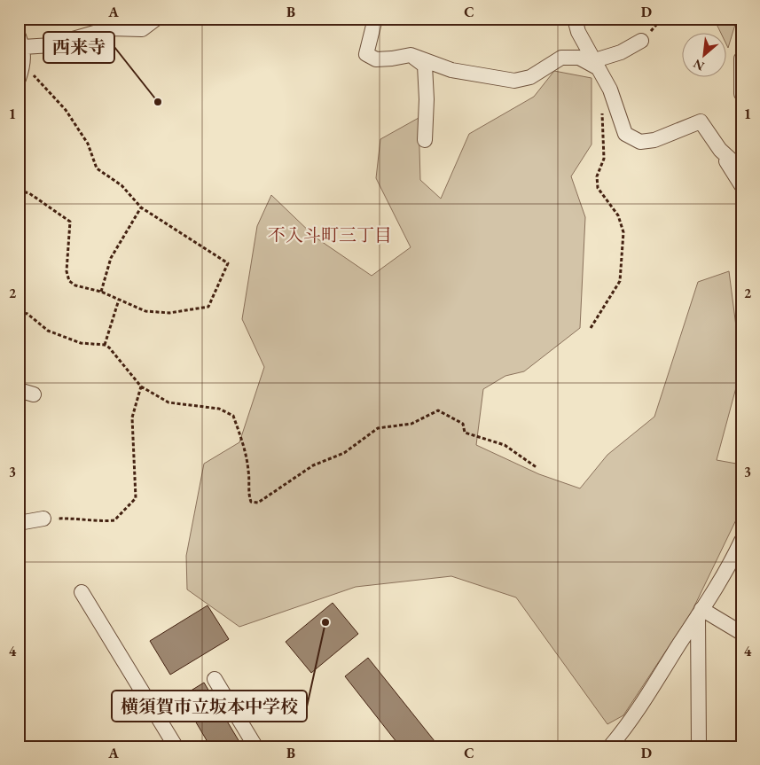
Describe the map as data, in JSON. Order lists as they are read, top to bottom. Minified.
{"districts":["不入斗町三丁目"],"places":["西来寺","横須賀市立坂本中学校"],"north":"bottom left","grid":{"columns":["A","B","C","D"],"rows":["1","2","3","4"]}}
